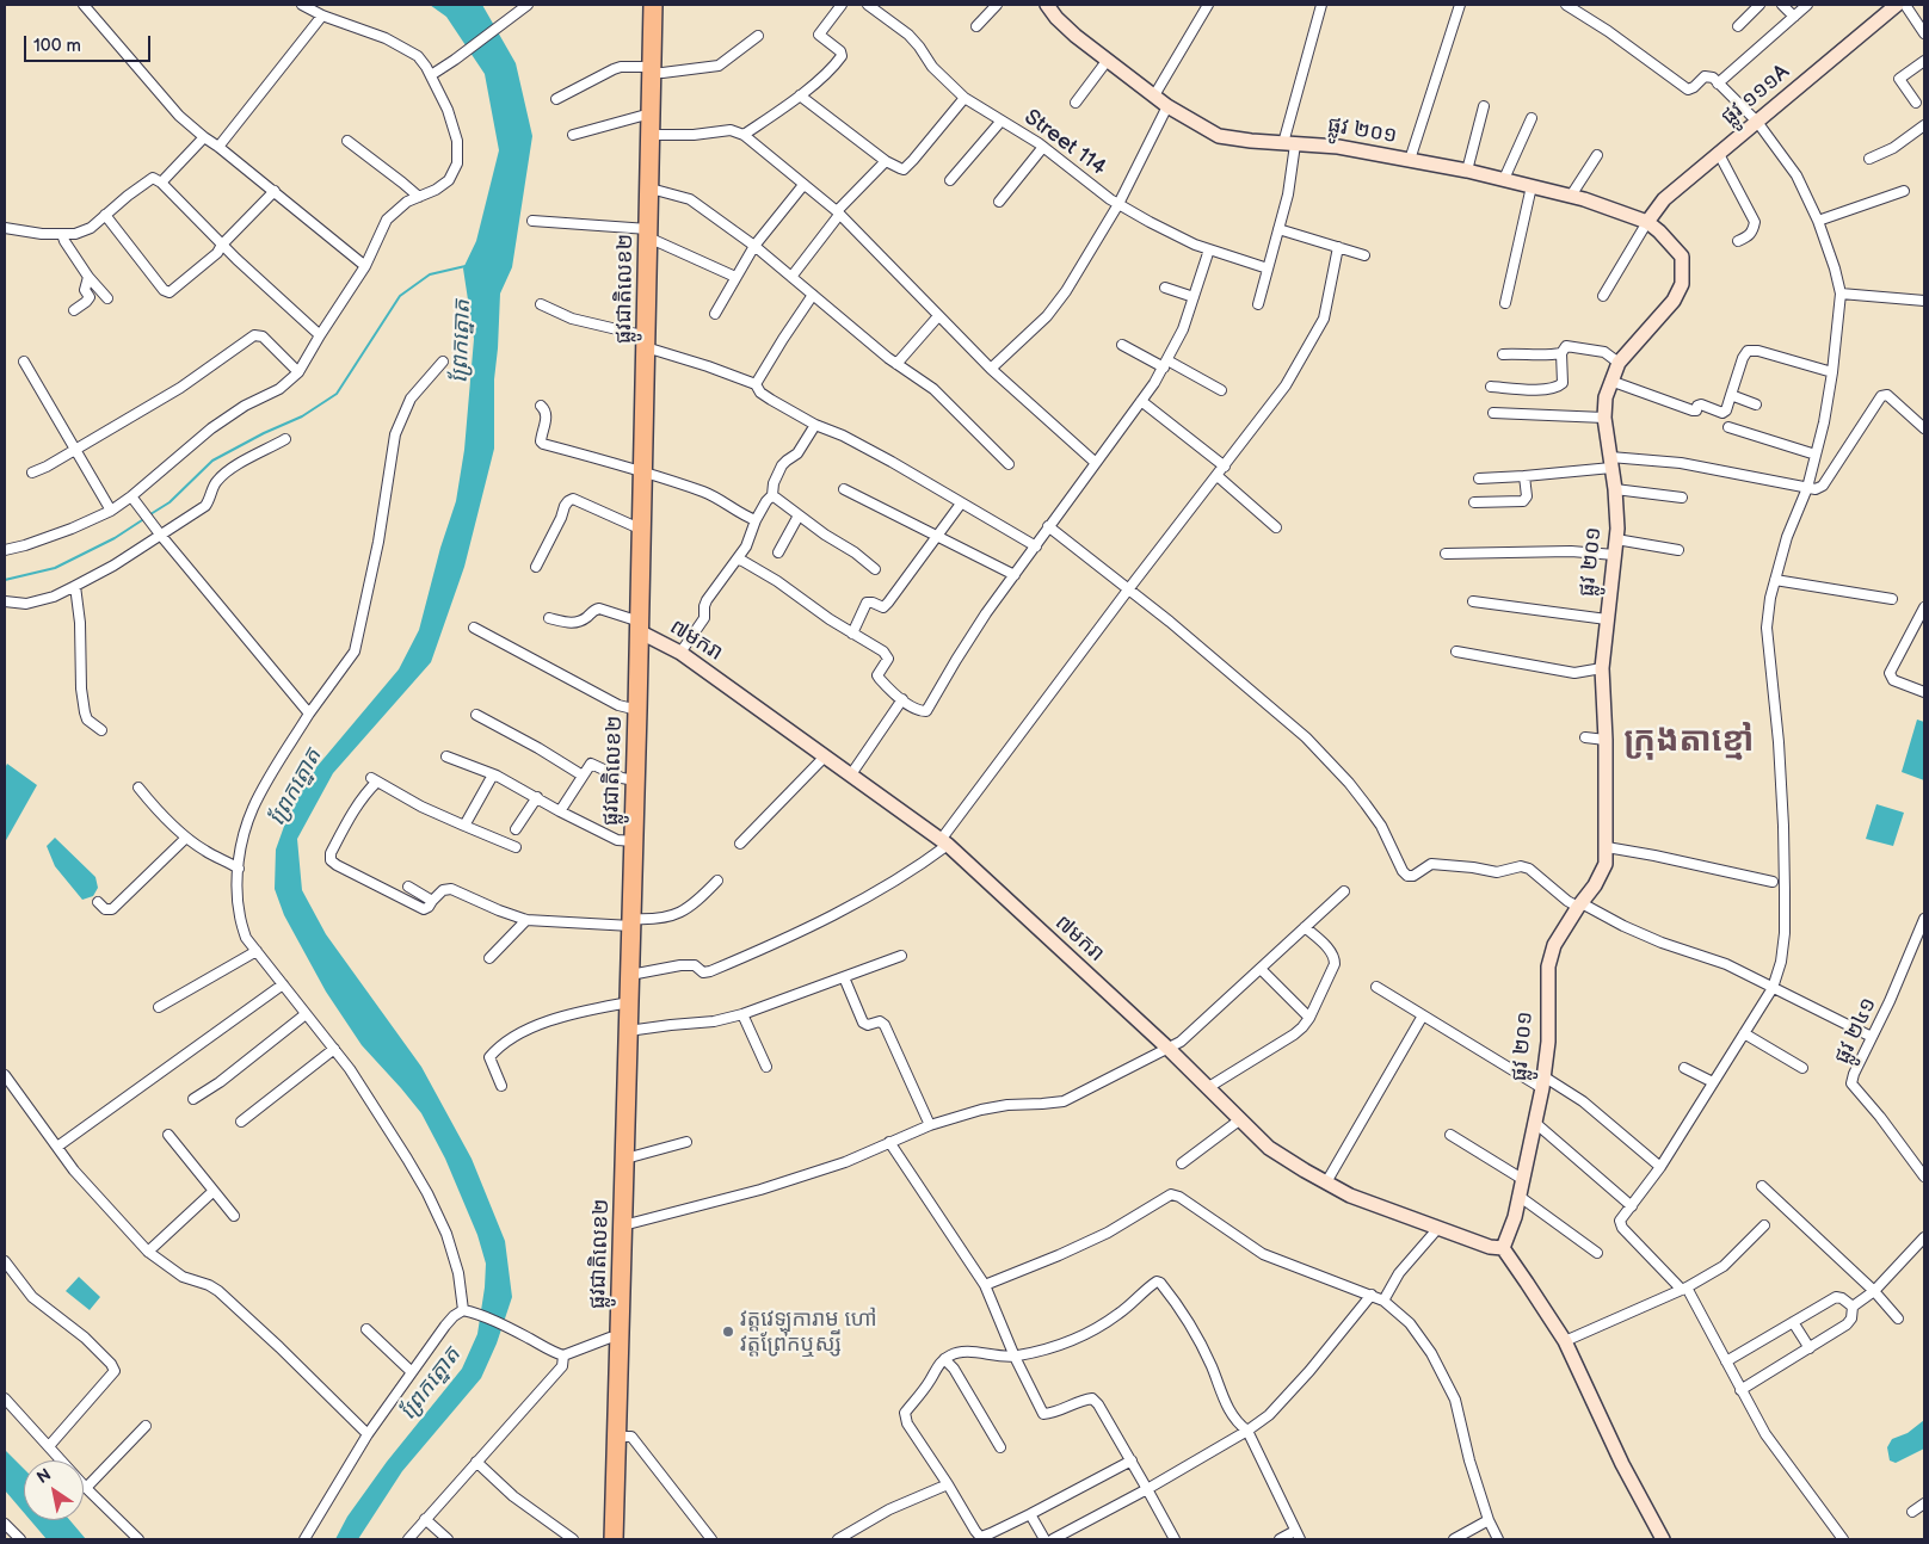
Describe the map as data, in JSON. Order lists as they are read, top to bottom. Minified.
{"streets":{"highway":["ផ្លូវជាតិលេខ២"],"street":["ផ្លូវ ១១១A","ផ្លូវ ២០១","Street 114","៧មករា","ផ្លូវ ២៤១"]},"crossings":[["ផ្លូវ ១១១A","ផ្លូវ ២០១"],["ផ្លូវ ២០១","៧មករា"],["ផ្លូវជាតិលេខ២","៧មករា"]],"districts":["ក្រុងតាខ្មៅ"],"water":["ព្រែកត្នោត"],"places":["វត្តវេឡុការាម ហៅ វត្តព្រែកឬស្សី"],"scale_bar":"100 m","north":"top left"}
